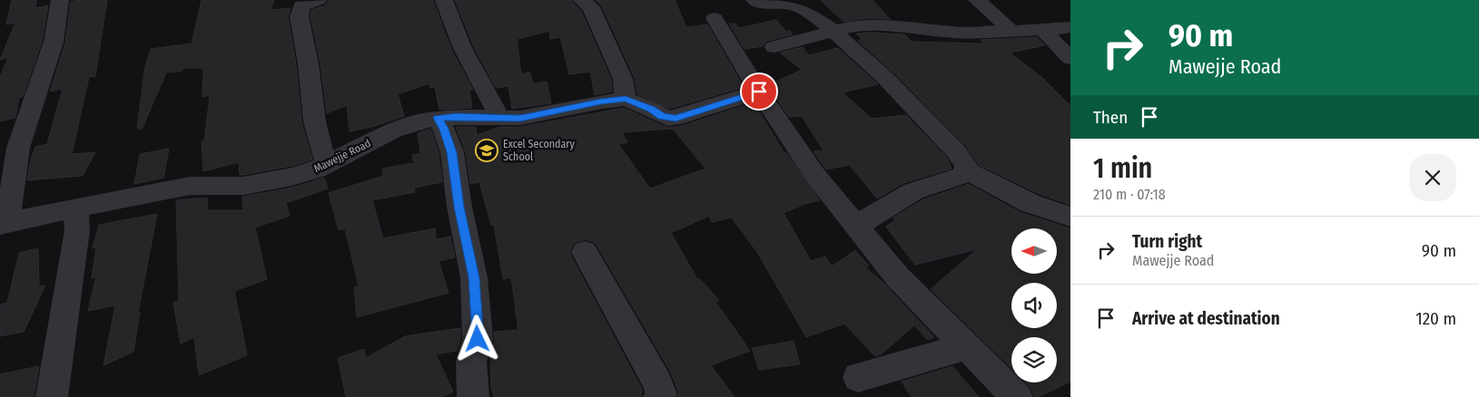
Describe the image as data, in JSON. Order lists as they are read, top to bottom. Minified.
{"streets":{"street":["Mawejje Road"]},"places":{"school or university":["Excel Secondary School"]},"north":"left","page":{"turn":["90 m","Mawejje Road"],"then":"Then","heading":["1 min","210 m · 07:18"],"list":[{"name":"Turn right","note":"Mawejje Road","value":"90 m"},{"name":"Arrive at destination","value":"120 m"}]}}
